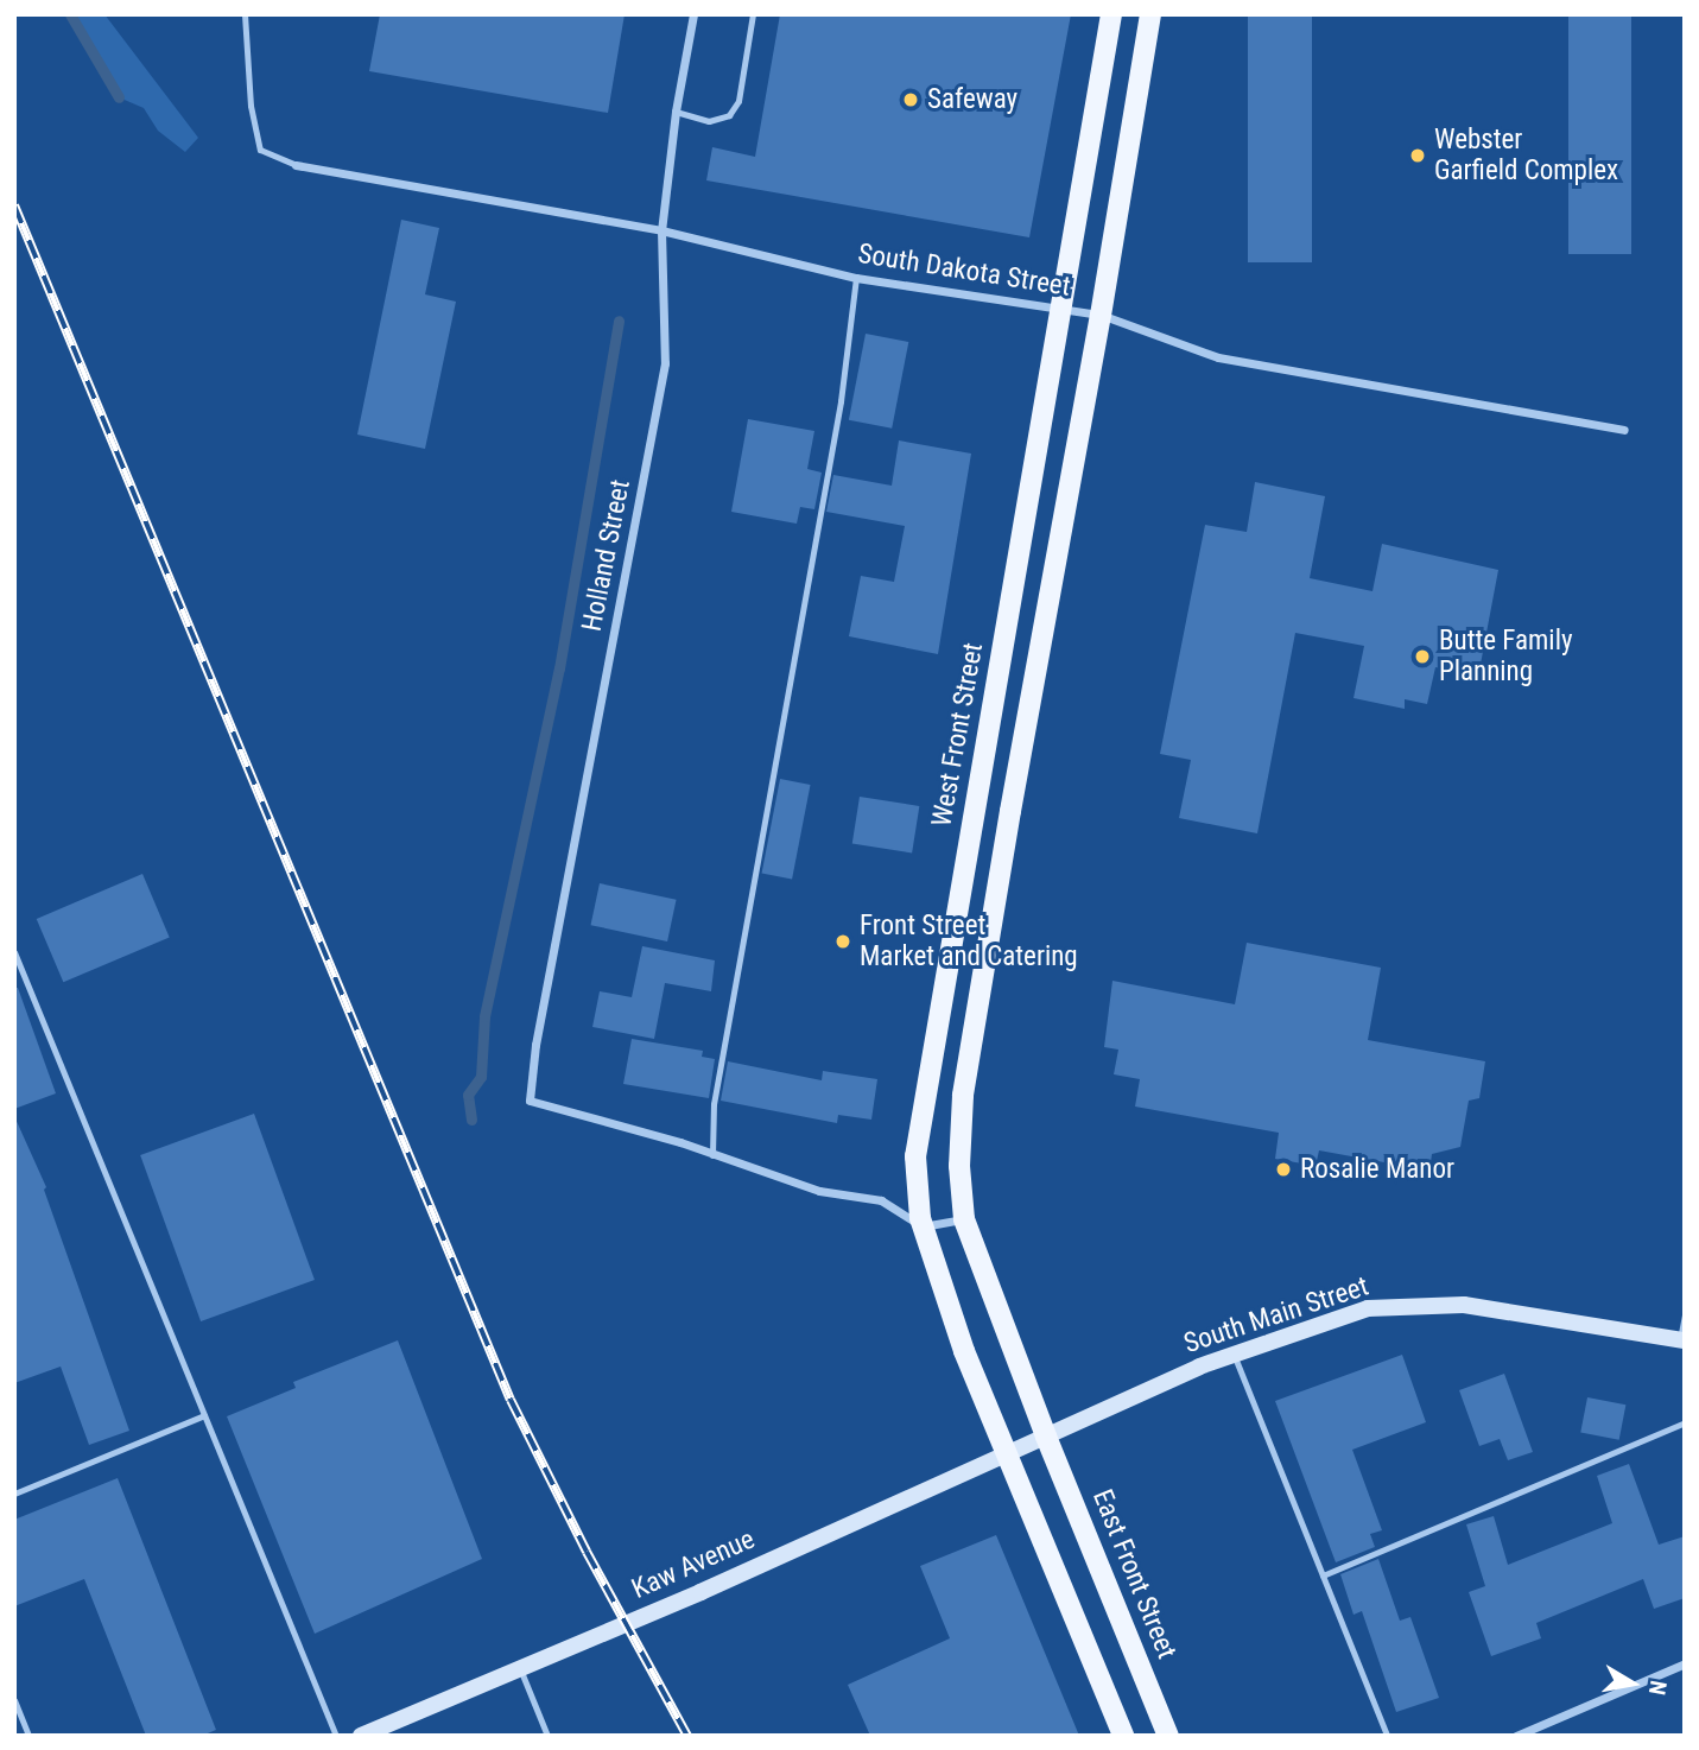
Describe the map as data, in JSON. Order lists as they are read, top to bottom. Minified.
{"streets":{"main road":["West Front Street","South Main Street","Kaw Avenue","East Front Street"],"street":["South Dakota Street","Holland Street"]},"crossings":[["South Dakota Street","Holland Street"],["South Dakota Street","West Front Street"],["West Front Street","Kaw Avenue"],["South Main Street","Kaw Avenue"],["South Main Street","East Front Street"],["Kaw Avenue","East Front Street"]],"places":["Safeway","Webster Garfield Complex","Butte Family Planning","Front Street Market and Catering","Rosalie Manor"],"north":"right"}
